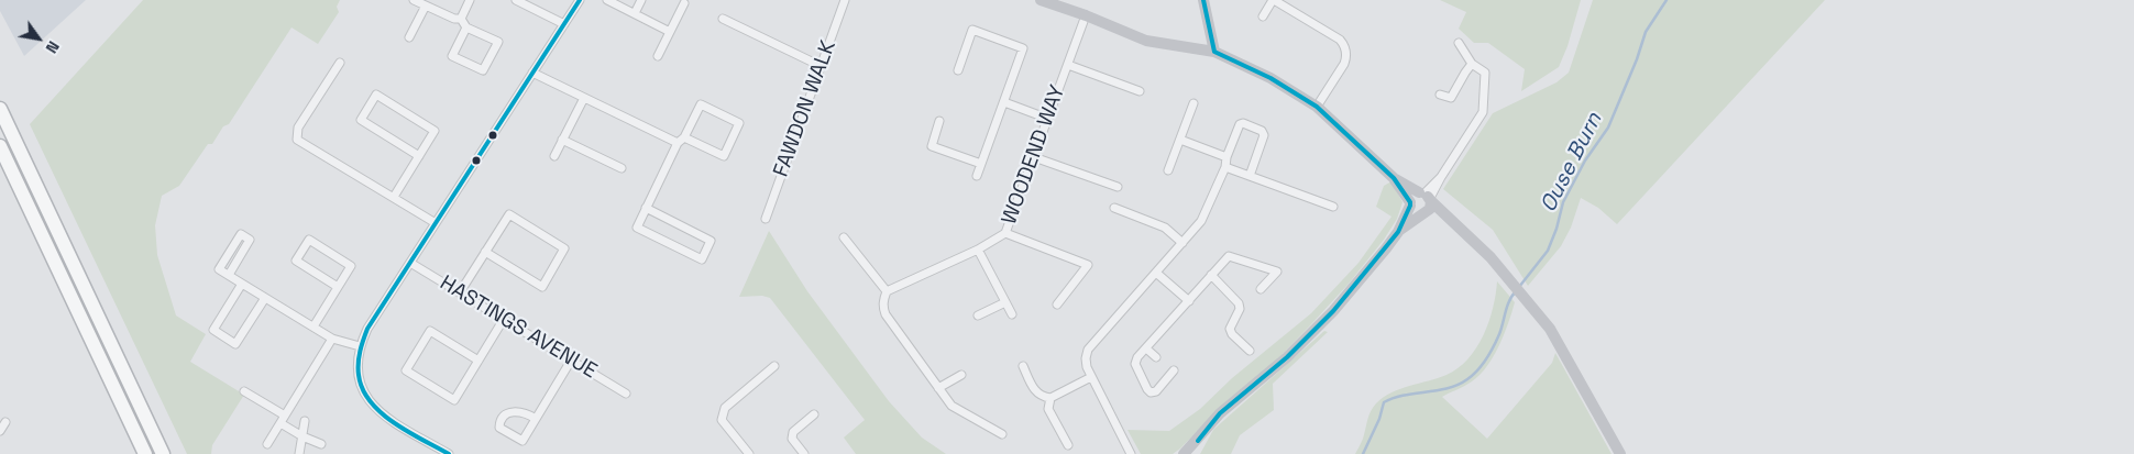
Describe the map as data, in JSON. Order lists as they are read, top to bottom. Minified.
{"streets":{"street":["FAWDON WALK","WOODEND WAY","HASTINGS AVENUE"]},"water":["Ouse Burn"],"north":"bottom right"}
